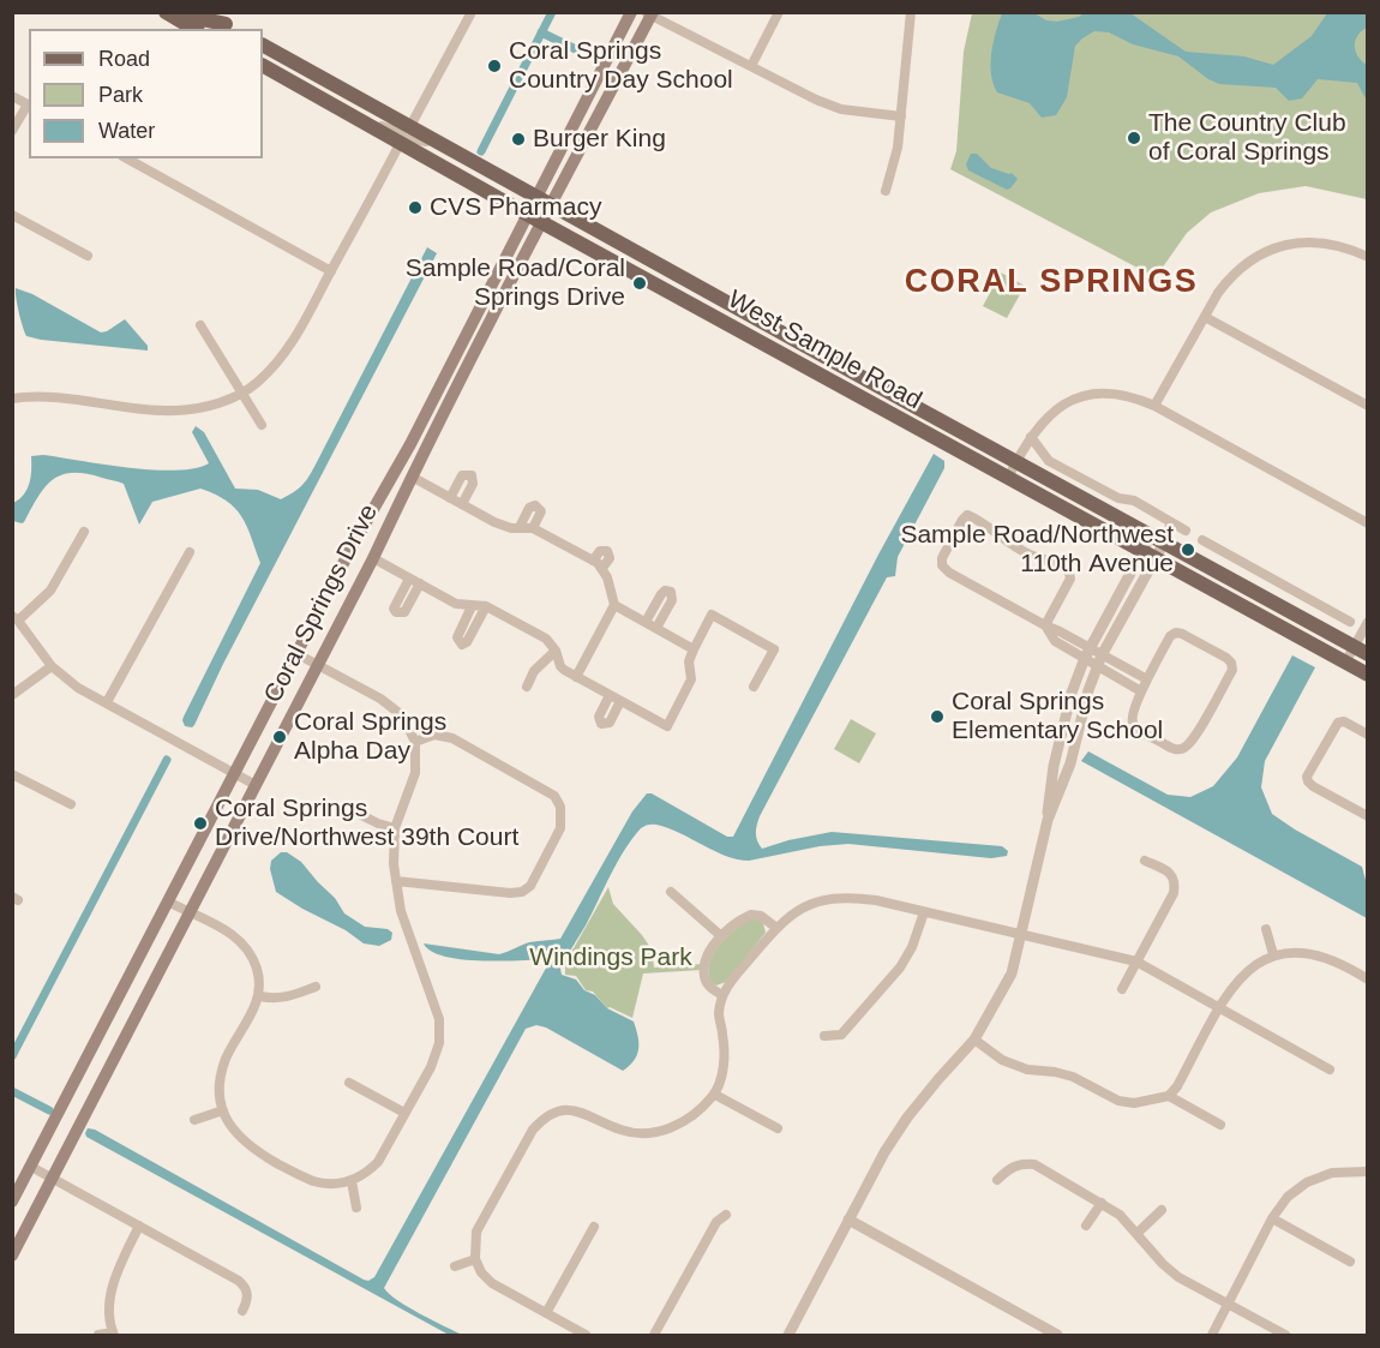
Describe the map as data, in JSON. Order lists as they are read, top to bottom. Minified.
{"streets":{"main road":["West Sample Road","Coral Springs Drive"]},"crossings":[["West Sample Road","Coral Springs Drive"]],"districts":["CORAL SPRINGS"],"parks":["Windings Park"],"places":["Coral Springs Country Day School","The Country Club of Coral Springs","Burger King","CVS Pharmacy","Sample Road/Coral Springs Drive","Sample Road/Northwest 110th Avenue","Coral Springs Elementary School","Coral Springs Alpha Day","Coral Springs Drive/Northwest 39th Court"],"legend":["Road","Park","Water"]}
